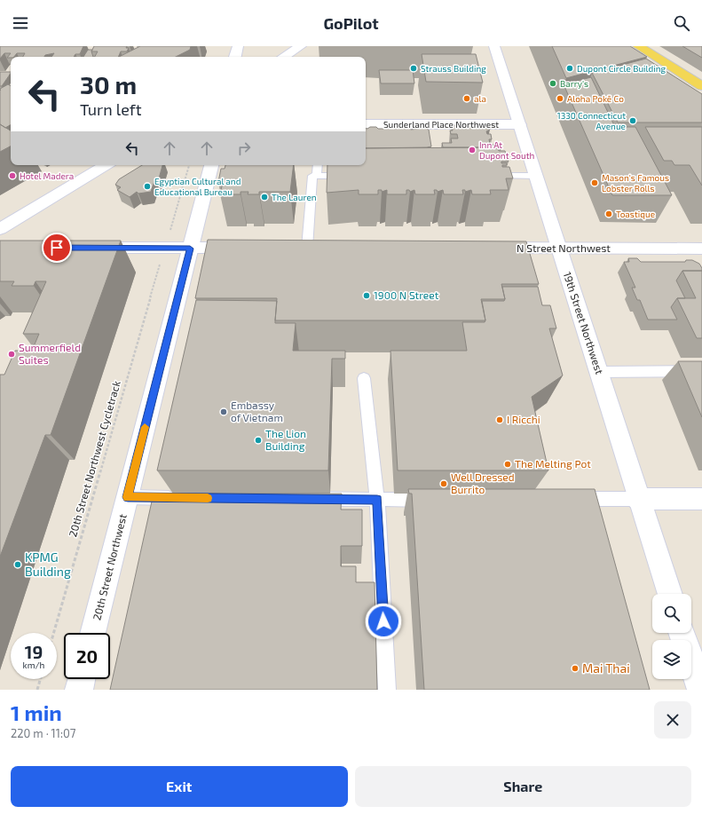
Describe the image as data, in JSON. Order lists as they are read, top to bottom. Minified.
{"streets":{"street":["Sunderland Place Northwest","N Street Northwest","19th Street Northwest","20th Street Northwest"],"path":["20th Street Northwest Cycletrack"]},"crossings":[["Sunderland Place Northwest","19th Street Northwest"],["N Street Northwest","19th Street Northwest"]],"places":["Strauss Building","Dupont Circle Building","Barry's","ala","Aloha Pokē Co","1330 Connecticut Avenue","Inn At Dupont South","Hotel Madera","Mason's Famous Lobster Rolls","Egyptian Cultural and Educational Bureau","The Lauren","Toastique","1900 N Street","Summerfield Suites","Embassy of Vietnam","I Ricchi","The Lion Building","The Melting Pot","Well Dressed Burrito","KPMG Building","Mai Thai"],"page":{"header":"GoPilot","turn":["30 m","Turn left"],"speed":"19 km/h","limit":"20","heading":["1 min","220 m · 11:07"],"buttons":["Exit","Share"]}}
